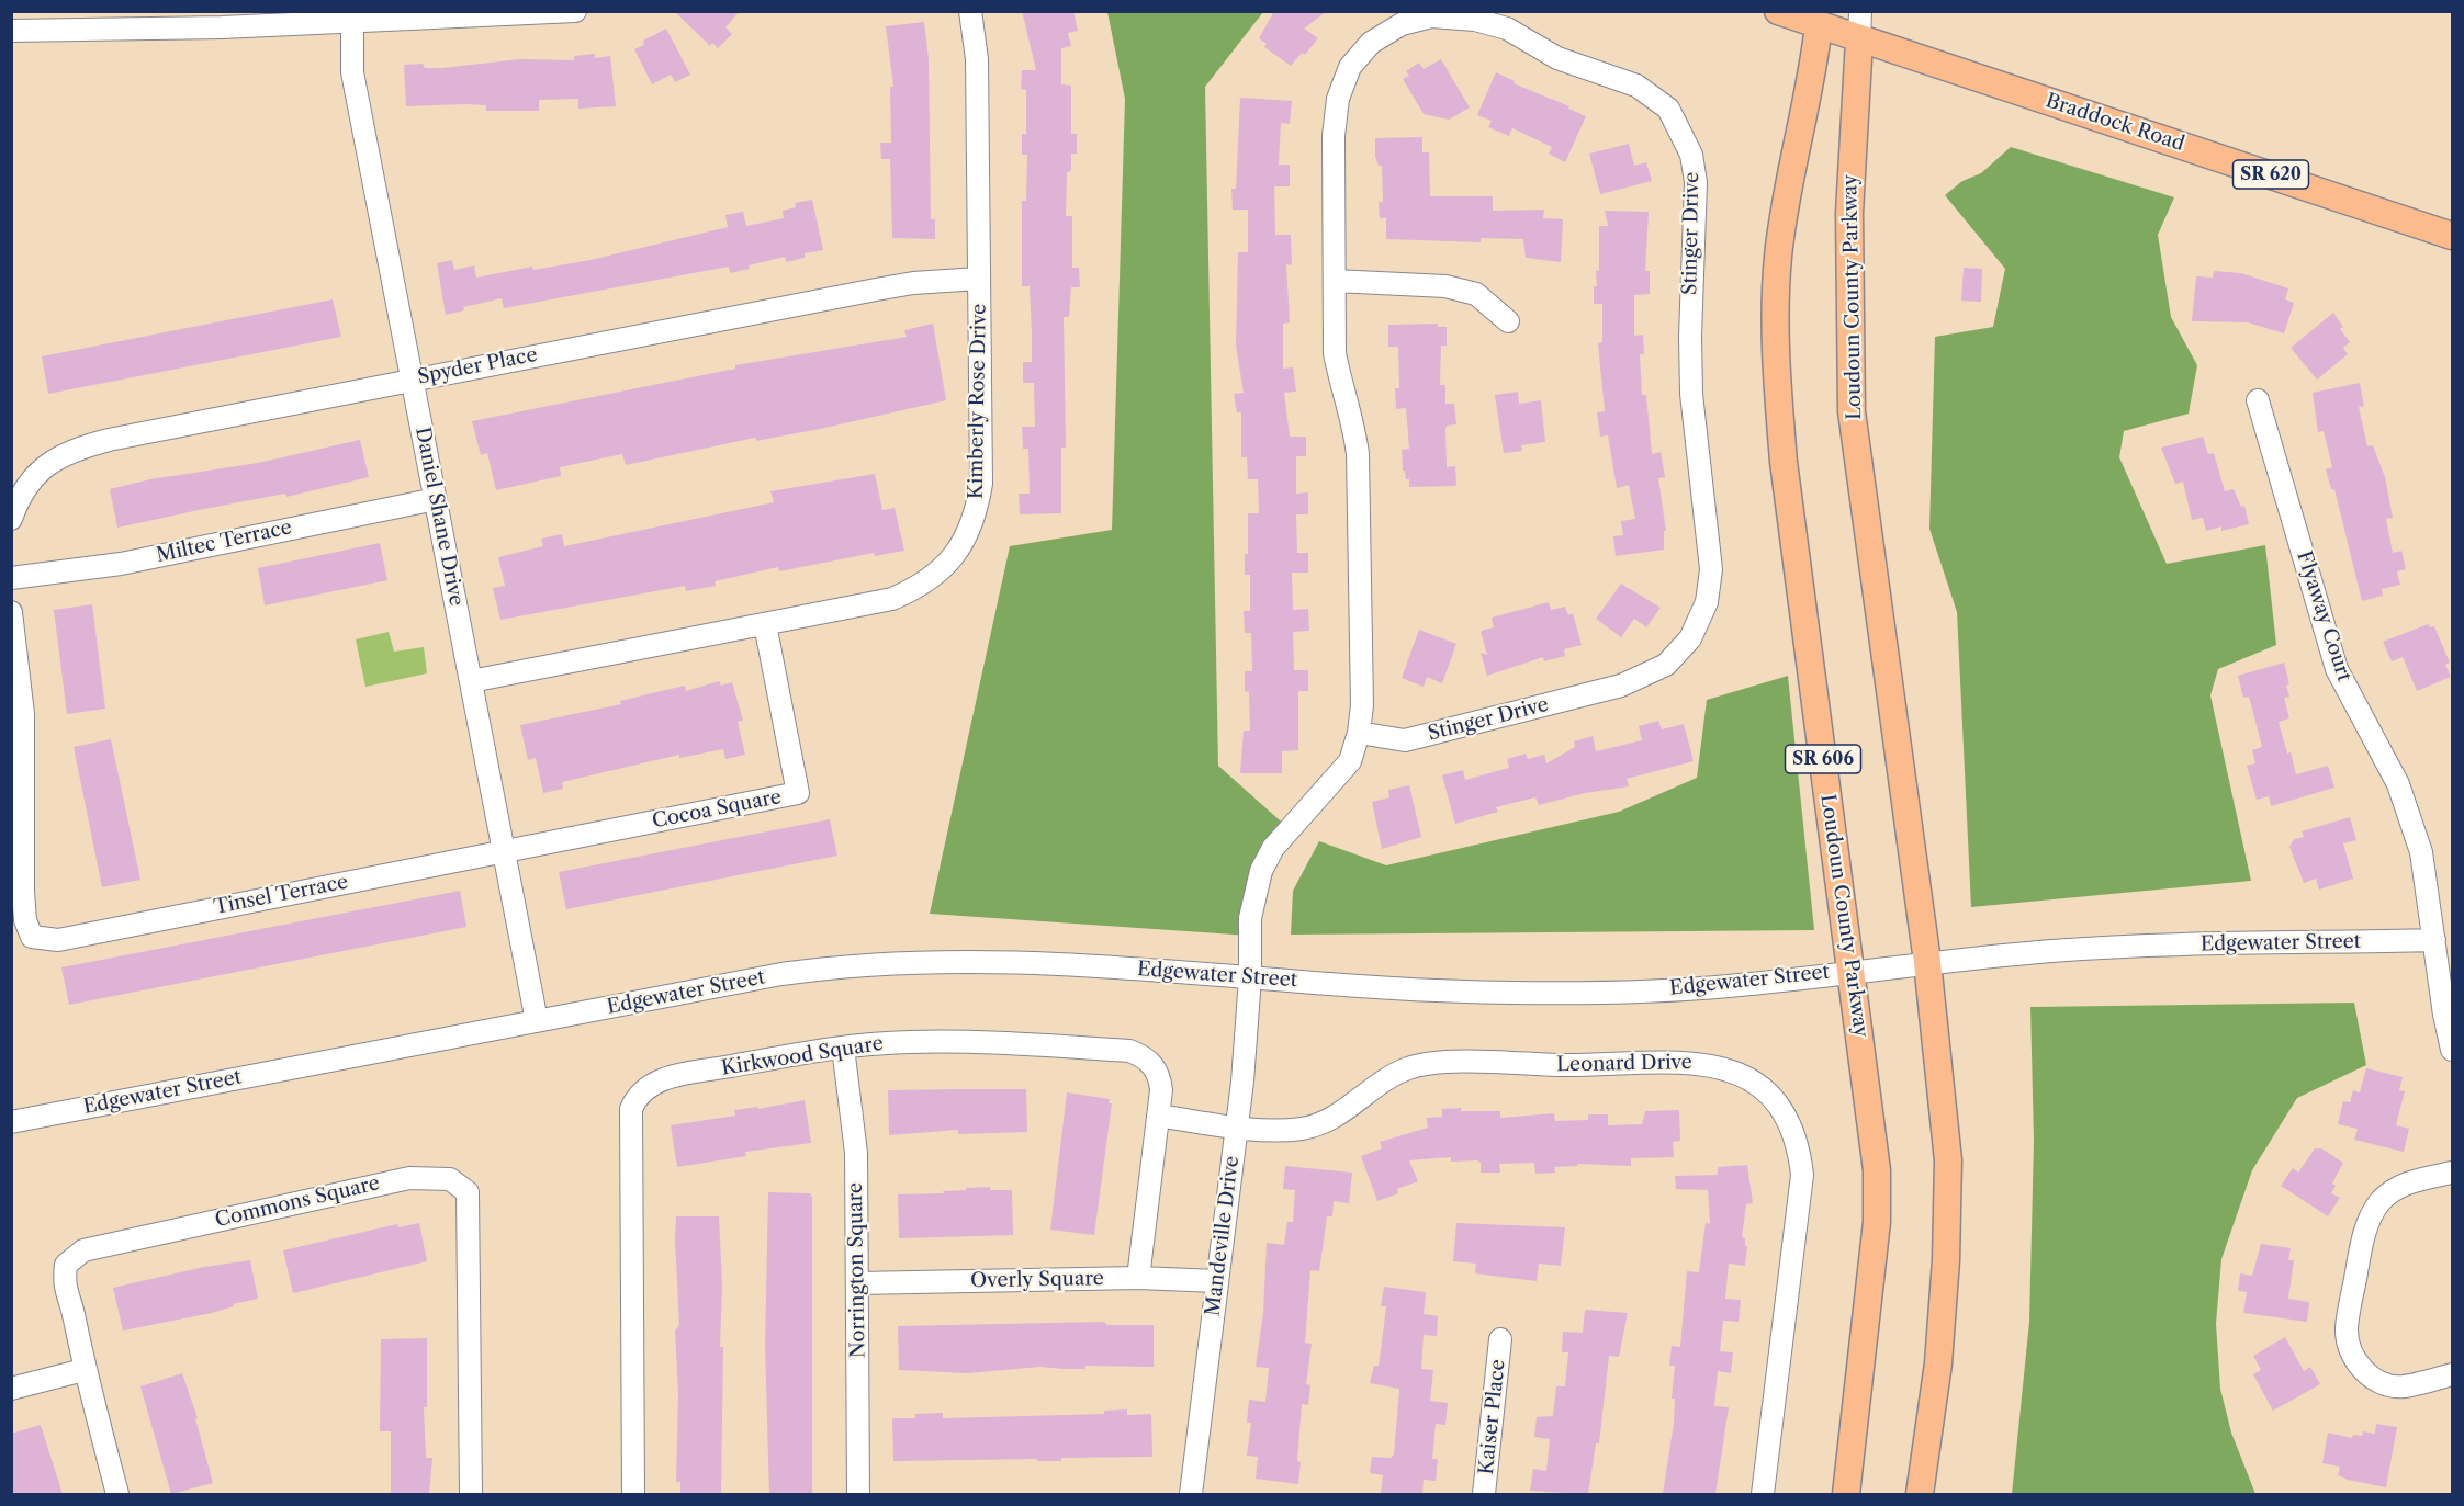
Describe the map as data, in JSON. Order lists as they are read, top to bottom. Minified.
{"streets":{"main road":["Braddock Road","SR 620","Loudoun County Parkway","SR 606"],"street":["Stinger Drive","Spyder Place","Kimberly Rose Drive","Daniel Shane Drive","Miltec Terrace","Flyaway Court","Cocoa Square","Tinsel Terrace","Edgewater Street","Kirkwood Square","Leonard Drive","Commons Square","Mandeville Drive","Norrington Square","Overly Square","Kaiser Place"]},"crossings":[["Braddock Road","Loudoun County Parkway"],["Stinger Drive","Edgewater Street"],["Stinger Drive","Mandeville Drive"],["Loudoun County Parkway","Edgewater Street"],["Spyder Place","Kimberly Rose Drive"],["Spyder Place","Daniel Shane Drive"],["Kimberly Rose Drive","Daniel Shane Drive"],["Kimberly Rose Drive","Cocoa Square"],["Daniel Shane Drive","Miltec Terrace"],["Daniel Shane Drive","Cocoa Square"],["Daniel Shane Drive","Tinsel Terrace"],["Daniel Shane Drive","Edgewater Street"],["Flyaway Court","Edgewater Street"],["Cocoa Square","Tinsel Terrace"],["Edgewater Street","Mandeville Drive"],["Kirkwood Square","Leonard Drive"],["Kirkwood Square","Norrington Square"],["Kirkwood Square","Overly Square"],["Leonard Drive","Mandeville Drive"],["Mandeville Drive","Overly Square"],["Norrington Square","Overly Square"]]}
